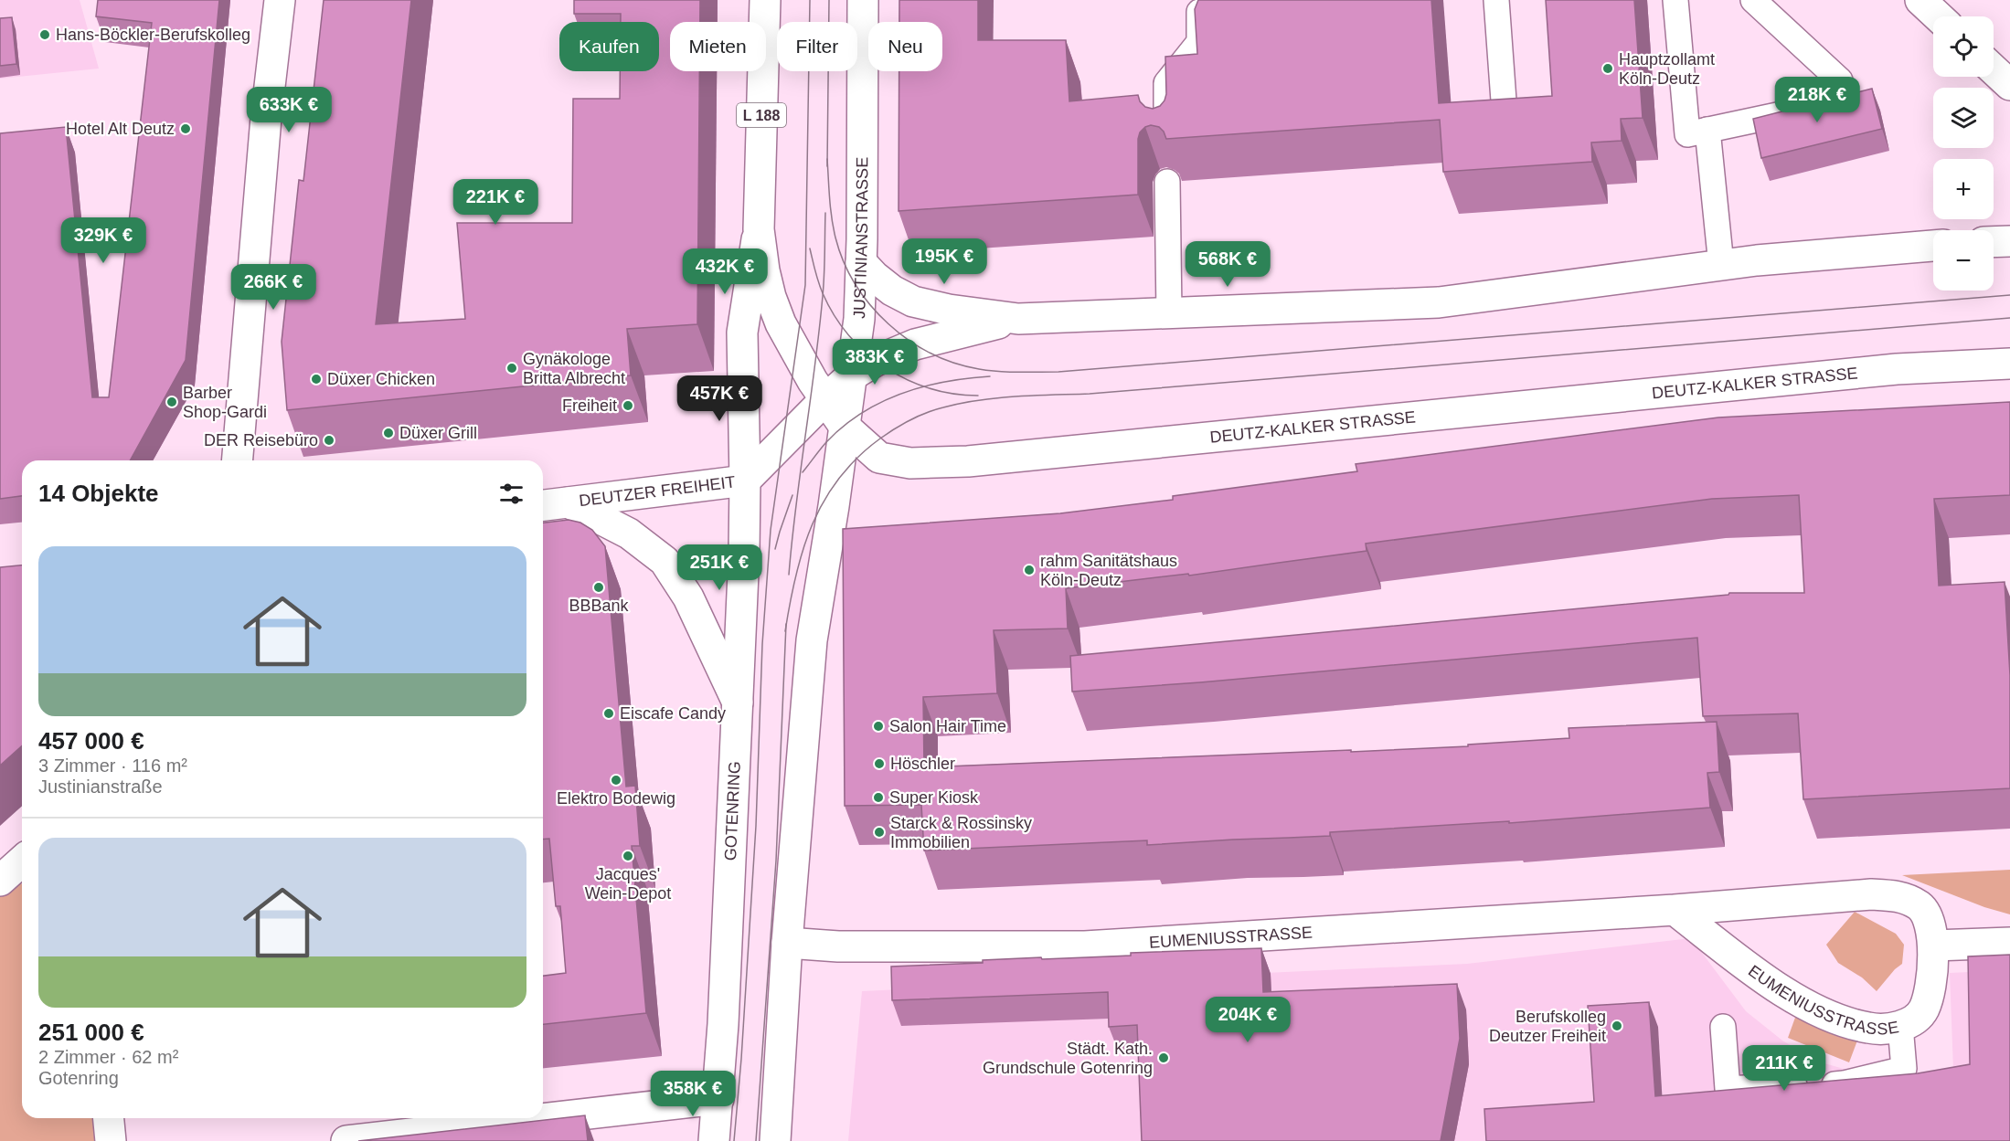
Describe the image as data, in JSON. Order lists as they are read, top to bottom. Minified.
{"streets":{"main road":["L 188","JUSTINIANSTRASSE","DEUTZ-KALKER STRASSE","DEUTZER FREIHEIT","GOTENRING","EUMENIUSSTRASSE"]},"crossings":[["L 188","DEUTZ-KALKER STRASSE"],["L 188","DEUTZER FREIHEIT"],["L 188","GOTENRING"],["JUSTINIANSTRASSE","DEUTZ-KALKER STRASSE"],["JUSTINIANSTRASSE","EUMENIUSSTRASSE"],["DEUTZER FREIHEIT","GOTENRING"]],"places":["Hans-Böckler-Berufskolleg","Hauptzollamt Köln-Deutz","Hotel Alt Deutz","Gynäkologe Britta Albrecht","Düxer Chicken","Barber Shop-Gardi","Freiheit","Düxer Grill","DER Reisebüro","rahm Sanitätshaus Köln-Deutz","BBBank","Eiscafe Candy","Salon Hair Time","Höschler","Elektro Bodewig","Super Kiosk","Starck & Rossinsky Immobilien","Jacques' Wein-Depot","Berufskolleg Deutzer Freiheit","Städt. Kath. Grundschule Gotenring"],"page":{"map_buttons":["+","−"],"chip":["Kaufen","Mieten","Filter","Neu"],"price":["218K €","633K €","221K €","329K €","195K €","568K €","432K €","266K €","383K €","457K €","251K €","204K €","211K €","358K €"],"heading":"14 Objekte","list":[{"name":"457 000 €","note":"3 Zimmer · 116 m² · Justinianstraße"},{"name":"251 000 €","note":"2 Zimmer · 62 m² · Gotenring"}]}}
